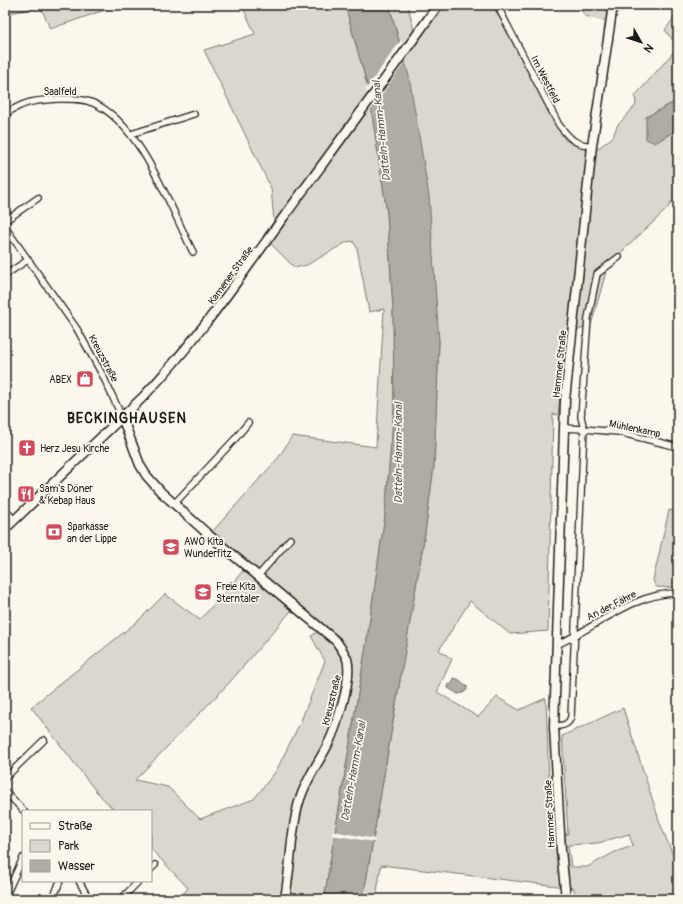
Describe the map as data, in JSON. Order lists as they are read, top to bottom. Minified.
{"streets":{"main road":["Kamener Straße","Kreuzstraße","Hammer Straße"],"street":["Im Westfeld","Saalfeld","Mühlenkamp","An der Fähre"]},"crossings":[["Im Westfeld","Hammer Straße"],["Kamener Straße","Kreuzstraße"],["Hammer Straße","Mühlenkamp"],["Hammer Straße","An der Fähre"]],"districts":["BECKINGHAUSEN"],"water":["Datteln-Hamm-Kanal"],"places":{"shop":["ABEX"],"church":["Herz Jesu Kirche"],"restaurant":["Sam's Döner & Kebap Haus"],"bank":["Sparkasse an der Lippe"],"school or university":["AWO Kita Wunderfitz","Freie Kita Sterntaler"]},"legend":["Straße","Park","Wasser"],"north":"bottom right"}
